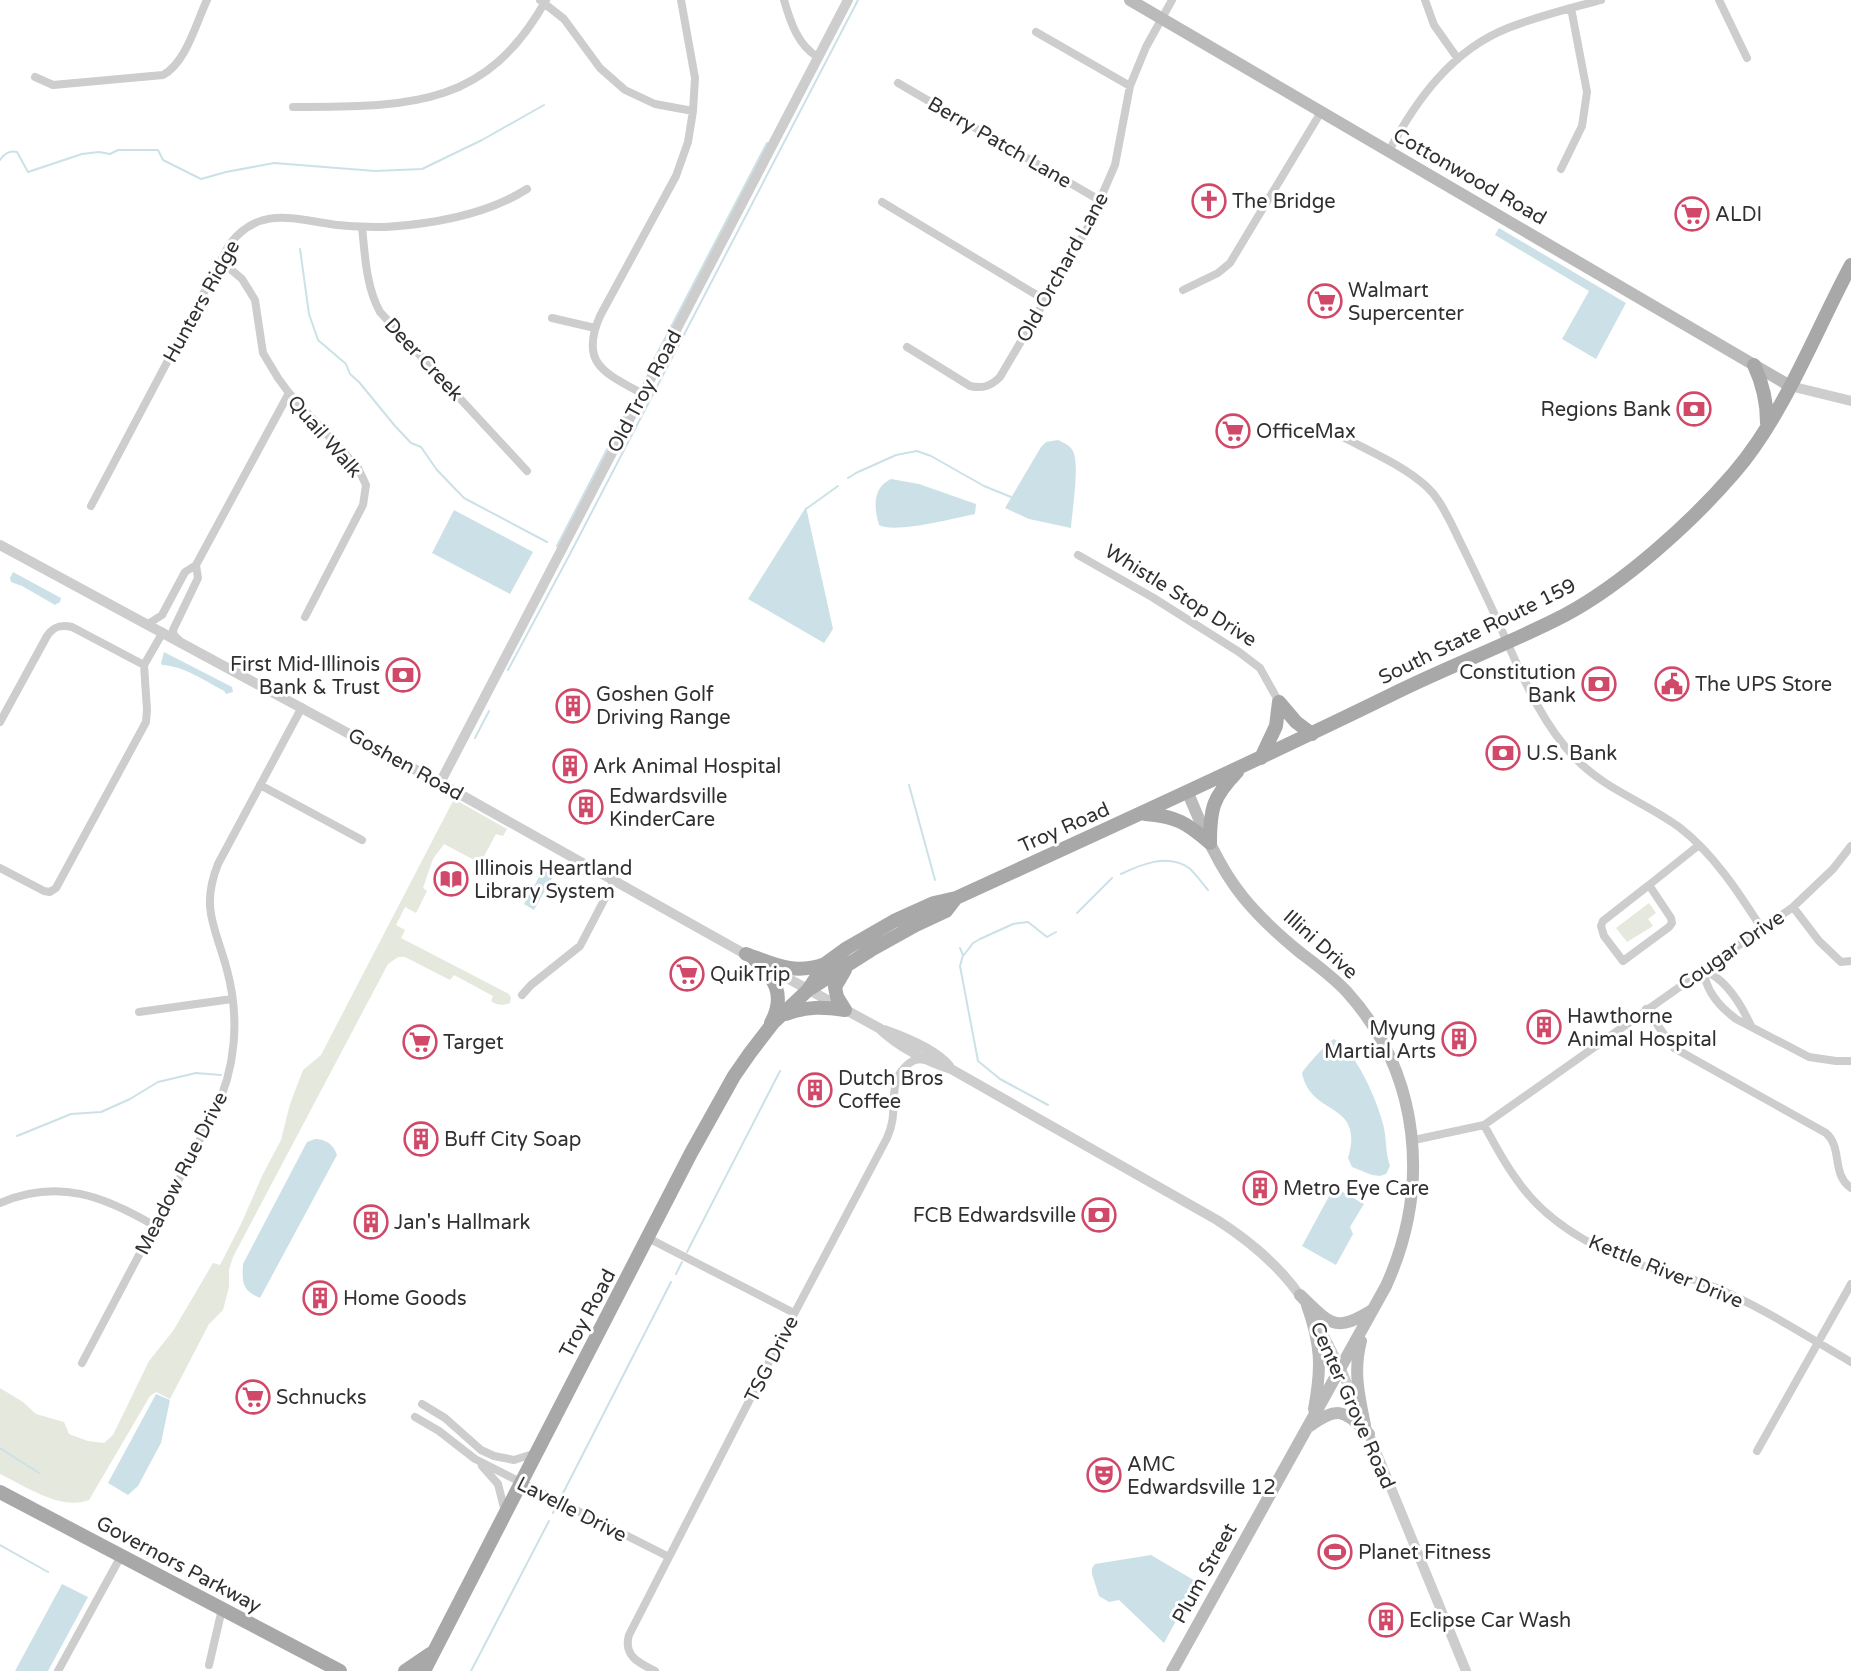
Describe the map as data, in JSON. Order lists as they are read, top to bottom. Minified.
{"streets":{"main road":["Cottonwood Road","Whistle Stop Drive","South State Route 159","Troy Road","Illini Drive","Governors Parkway","Plum Street"],"street":["Berry Patch Lane","Old Orchard Lane","Hunters Ridge","Deer Creek","Old Troy Road","Quail Walk","Goshen Road","Cougar Drive","Meadow Rue Drive","Kettle River Drive","TSG Drive","Center Grove Road","Lavelle Drive"]},"crossings":[["Berry Patch Lane","Old Orchard Lane"],["Cottonwood Road","Old Orchard Lane"],["Cottonwood Road","South State Route 159"],["Hunters Ridge","Deer Creek"],["Hunters Ridge","Quail Walk"],["Old Troy Road","Goshen Road"],["Whistle Stop Drive","South State Route 159"],["South State Route 159","Troy Road"],["South State Route 159","Illini Drive"],["Goshen Road","Troy Road"],["Goshen Road","Meadow Rue Drive"],["Goshen Road","Center Grove Road"],["Troy Road","Illini Drive"],["Troy Road","Center Grove Road"],["Troy Road","Lavelle Drive"],["Illini Drive","Cougar Drive"],["Illini Drive","Center Grove Road"],["Illini Drive","Plum Street"],["Cougar Drive","Kettle River Drive"],["TSG Drive","Center Grove Road"],["TSG Drive","Lavelle Drive"],["Center Grove Road","Plum Street"]],"places":{"church":["The Bridge"],"supermarket":["ALDI","Walmart Supercenter","OfficeMax","QuikTrip","Target","Schnucks"],"bank":["Regions Bank","First Mid-Illinois Bank & Trust","Constitution Bank","U.S. Bank","FCB Edwardsville"],"public building":["The UPS Store"],"building":["Goshen Golf Driving Range","Ark Animal Hospital","Edwardsville KinderCare","Hawthorne Animal Hospital","Myung Martial Arts","Dutch Bros Coffee","Buff City Soap","Metro Eye Care","Jan's Hallmark","Home Goods","Eclipse Car Wash"],"library":["Illinois Heartland Library System"],"theatre":["AMC Edwardsville 12"],"sports":["Planet Fitness"]}}
